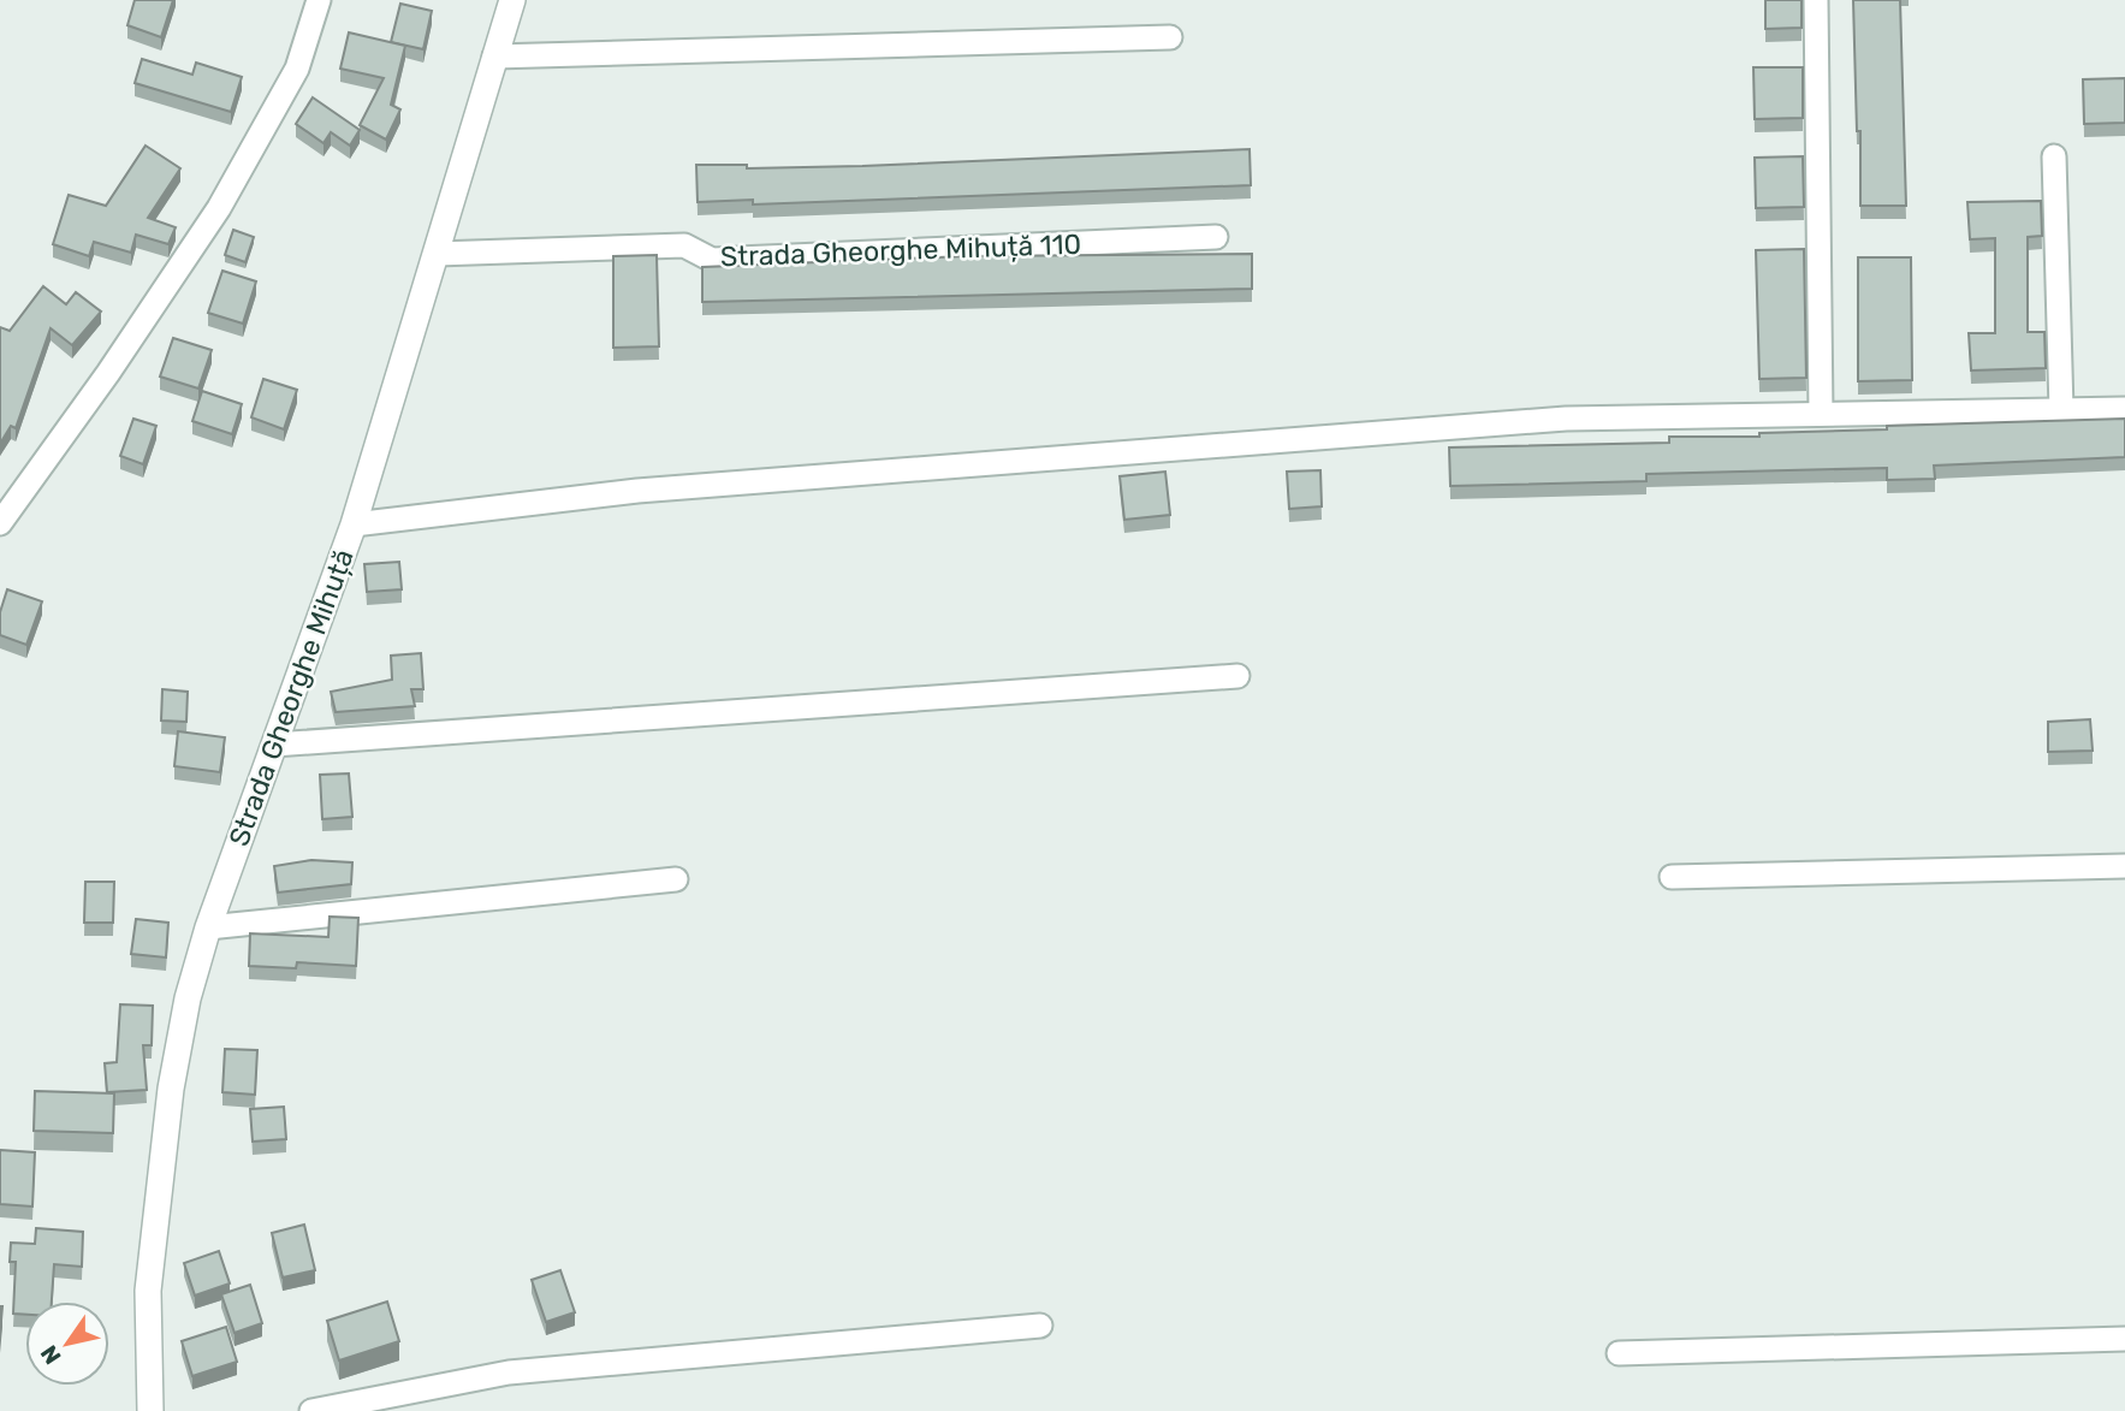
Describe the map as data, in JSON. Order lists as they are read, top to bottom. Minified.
{"streets":{"street":["Strada Gheorghe Mihuță 110","Strada Gheorghe Mihuță"]},"crossings":[["Strada Gheorghe Mihuță 110","Strada Gheorghe Mihuță"]],"north":"bottom left"}
